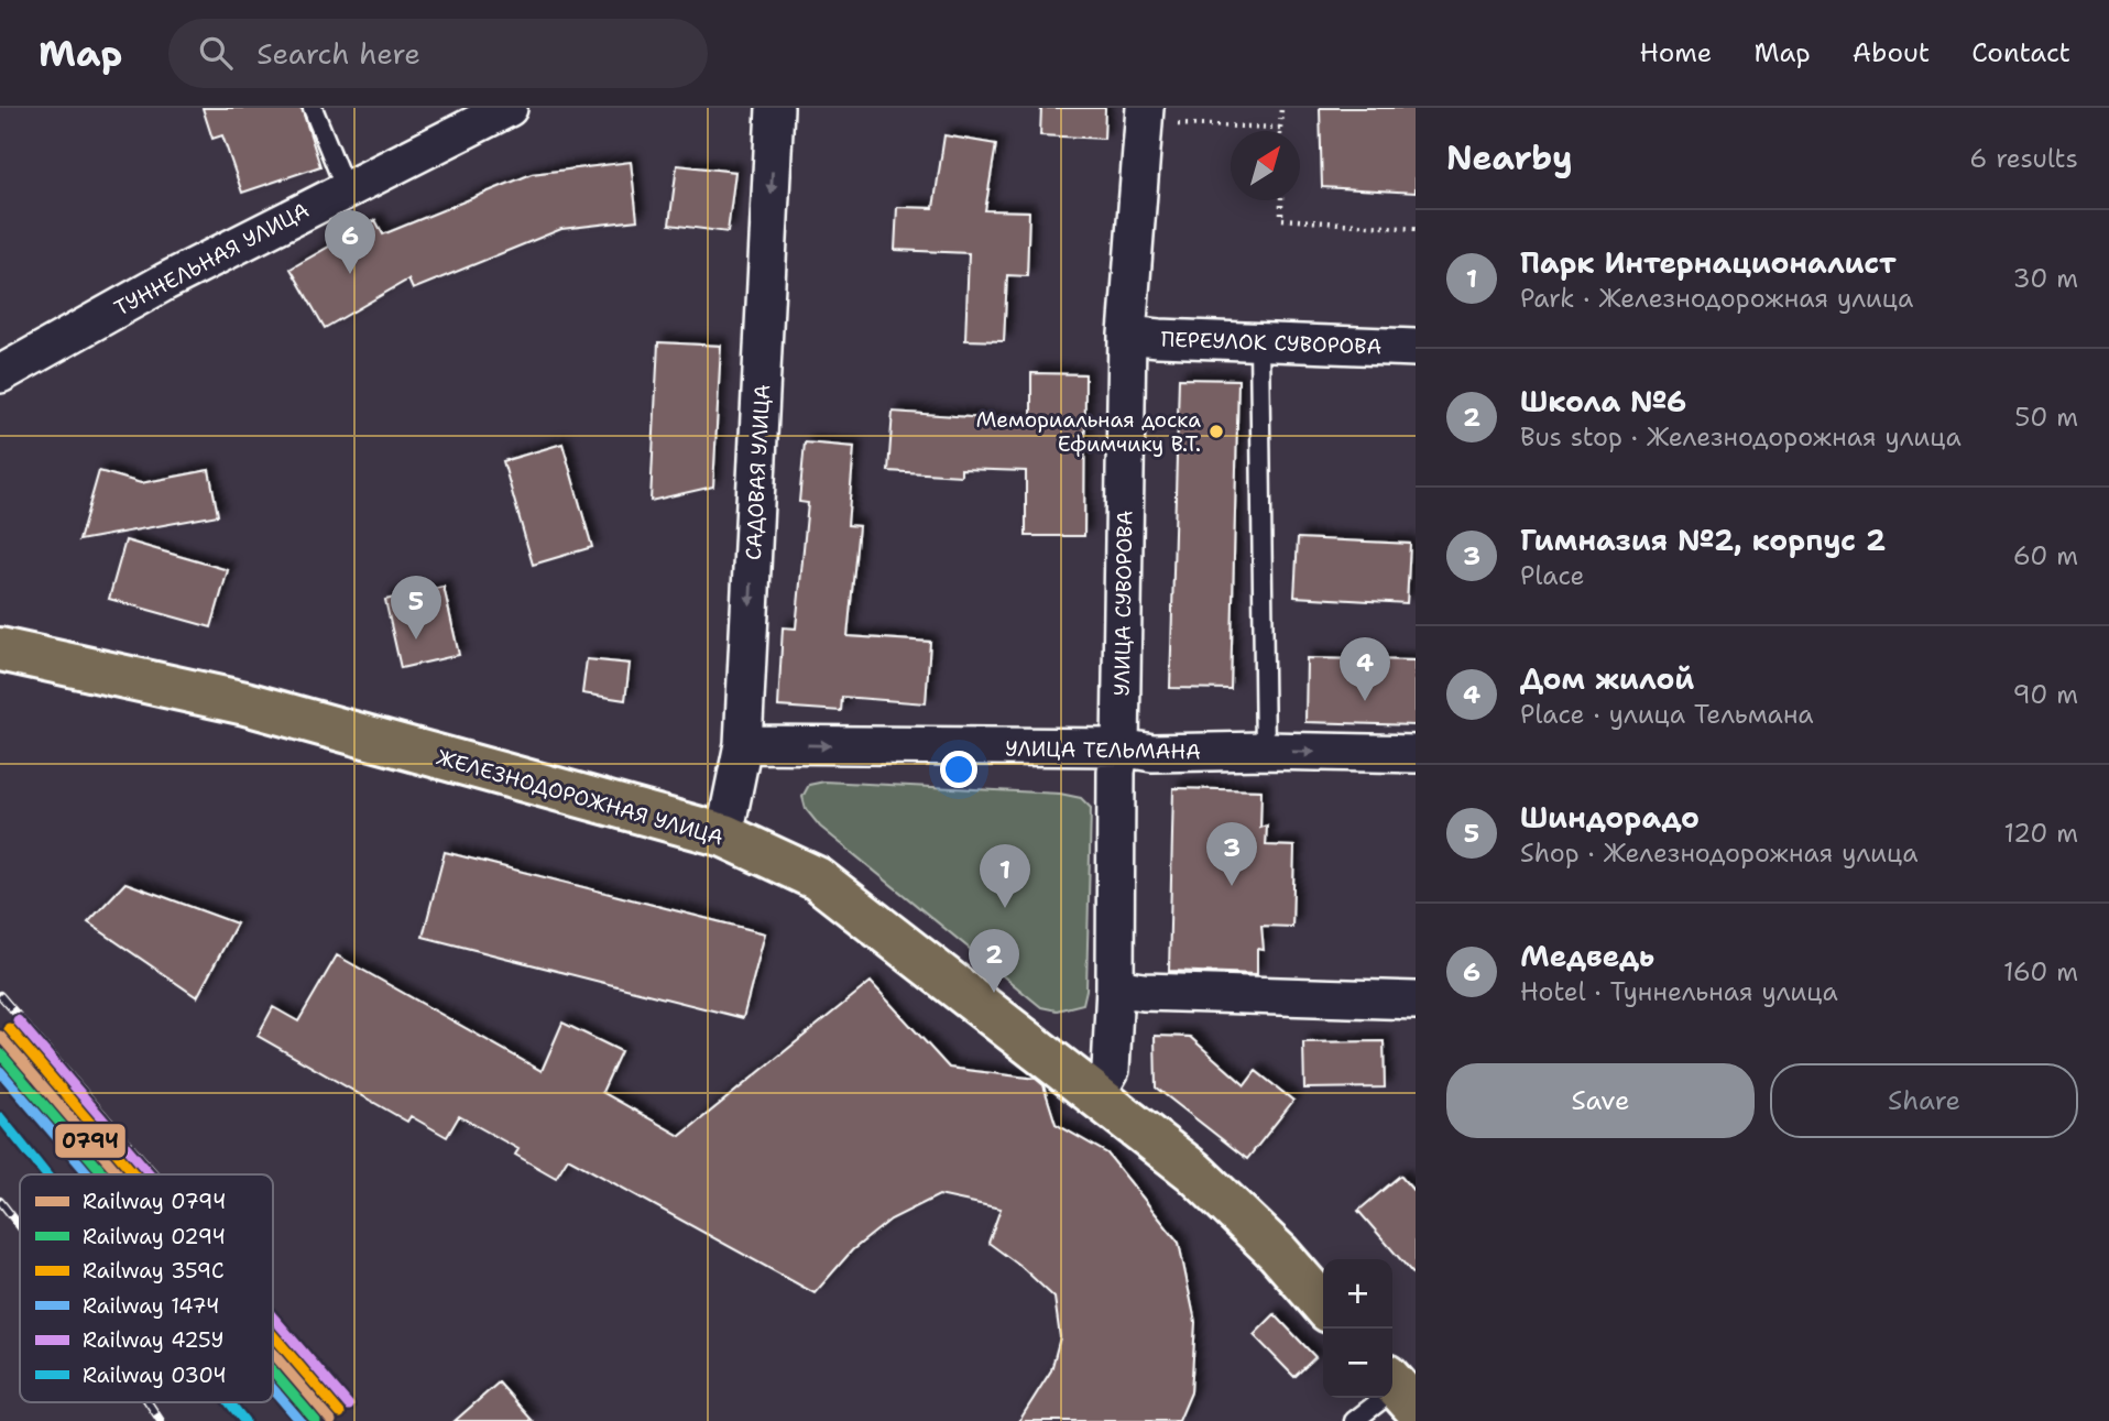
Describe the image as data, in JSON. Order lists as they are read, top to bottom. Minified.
{"streets":{"highway":["ЖЕЛЕЗНОДОРОЖНАЯ УЛИЦА"],"street":["ТУННЕЛЬНАЯ УЛИЦА","ПЕРЕУЛОК СУВОРОВА","САДОВАЯ УЛИЦА","УЛИЦА СУВОРОВА","УЛИЦА ТЕЛЬМАНА"]},"crossings":[["ПЕРЕУЛОК СУВОРОВА","УЛИЦА СУВОРОВА"],["САДОВАЯ УЛИЦА","УЛИЦА ТЕЛЬМАНА"],["САДОВАЯ УЛИЦА","ЖЕЛЕЗНОДОРОЖНАЯ УЛИЦА"],["УЛИЦА СУВОРОВА","УЛИЦА ТЕЛЬМАНА"],["УЛИЦА СУВОРОВА","ЖЕЛЕЗНОДОРОЖНАЯ УЛИЦА"]],"one_way":["САДОВАЯ УЛИЦА","УЛИЦА ТЕЛЬМАНА"],"places":["Мемориальная доска Ефимчику В.Т."],"lines":["rail line 425У","rail line 359С","rail line 079Ч","rail line 029Ч","rail line 147Ч","rail line 030Ч"],"legend":["Railway 079Ч","Railway 029Ч","Railway 359С","Railway 147Ч","Railway 425У","Railway 030Ч"],"north":"top right","page":{"header":"Map","search":"Search here","nav":["Home","Map","About","Contact"],"heading":["Nearby","6 results"],"list":[{"mark":"1","name":"Парк Интернационалист","note":"Park · Железнодорожная улица","value":"30 m"},{"mark":"2","name":"Школа №6","note":"Bus stop · Железнодорожная улица","value":"50 m"},{"mark":"3","name":"Гимназия №2, корпус 2","note":"Place","value":"60 m"},{"mark":"4","name":"Дом жилой","note":"Place · улица Тельмана","value":"90 m"},{"mark":"5","name":"Шиндорадо","note":"Shop · Железнодорожная улица","value":"120 m"},{"mark":"6","name":"Медведь","note":"Hotel · Туннельная улица","value":"160 m"}],"pins":["6","5","4","3","1","2"],"buttons":["Save","Share"],"map_buttons":["+","−"]}}
